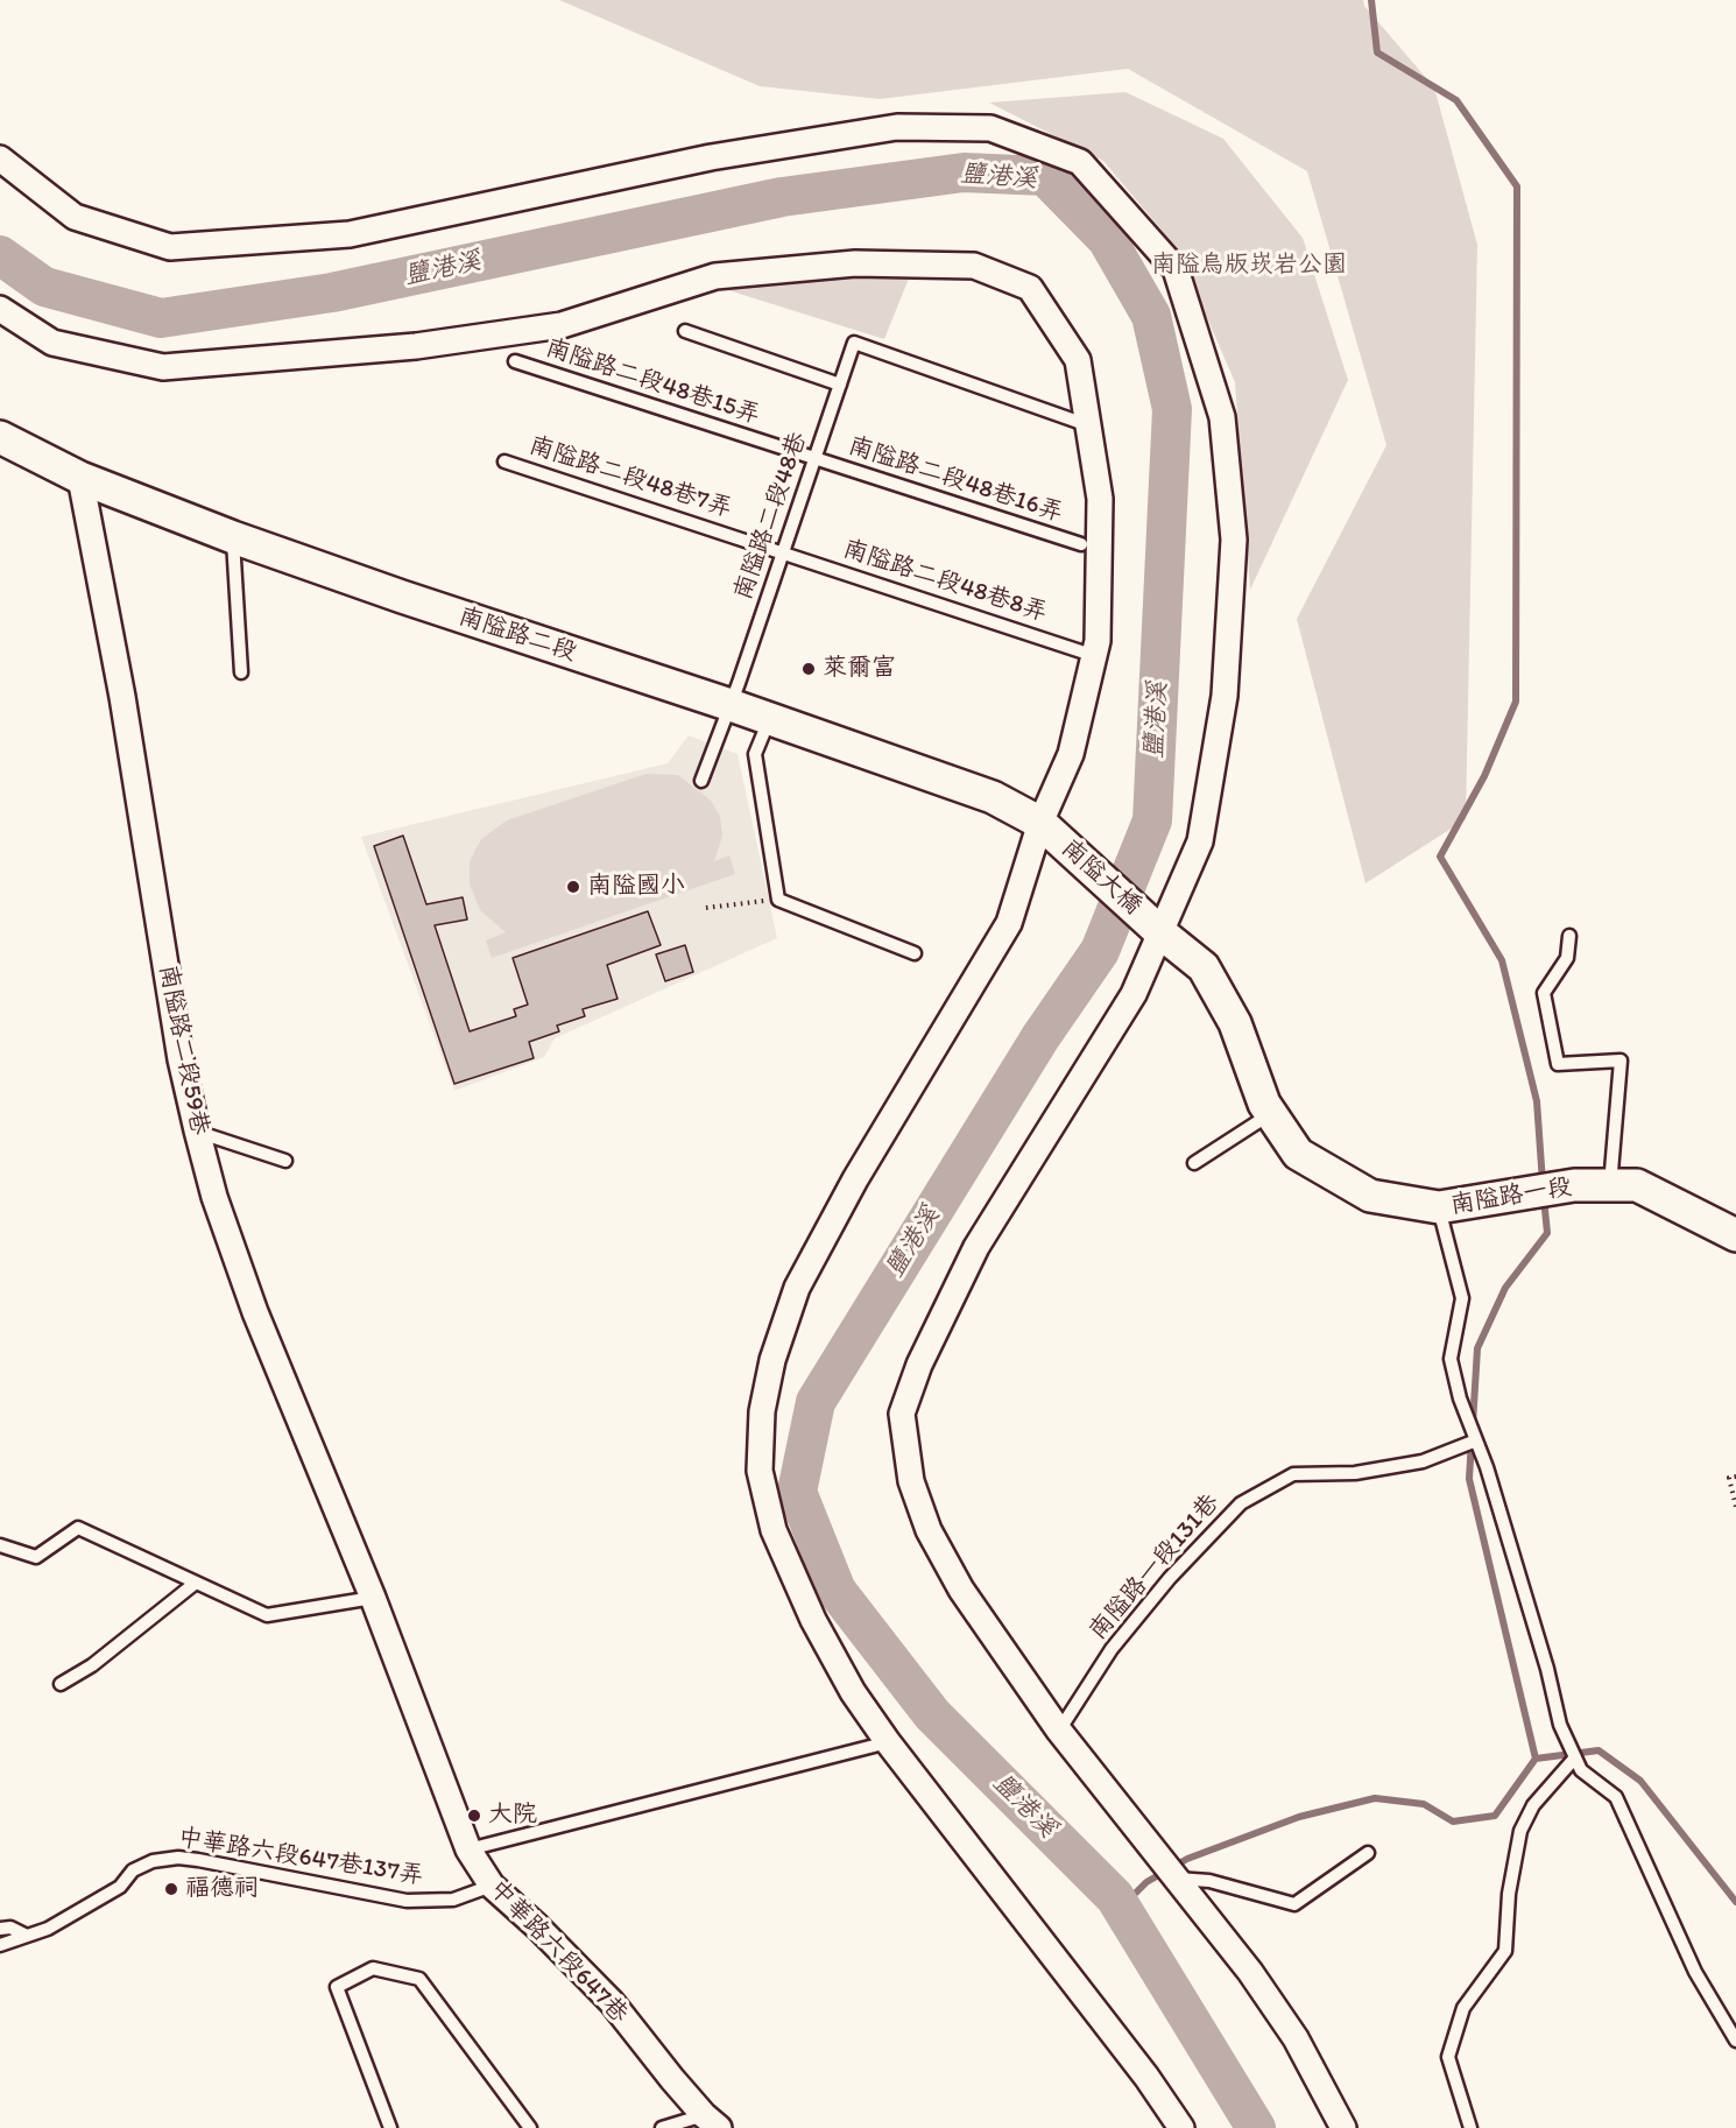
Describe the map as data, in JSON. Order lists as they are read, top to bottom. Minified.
{"streets":{"street":["南隘路二段","南隘大橋","南隘路二段59巷","南隘路一段","中華路六段647巷"],"lane":["南隘路二段48巷15弄","南隘路二段48巷7弄","南隘路二段48巷16弄","南隘路二段48巷","南隘路二段48巷8弄","南隘路一段131巷","中華路六段647巷137弄"]},"crossings":[["南隘路二段48巷15弄","南隘路二段48巷16弄"],["南隘路二段48巷15弄","南隘路二段48巷"],["南隘路二段48巷7弄","南隘路二段48巷"],["南隘路二段48巷7弄","南隘路二段48巷8弄"],["南隘路二段48巷16弄","南隘路二段48巷"],["南隘路二段48巷","南隘路二段48巷8弄"],["南隘路二段48巷","南隘路二段"],["南隘路二段","南隘大橋"],["南隘路二段","南隘路二段59巷"],["南隘大橋","南隘路一段"],["南隘路二段59巷","中華路六段647巷"],["中華路六段647巷137弄","中華路六段647巷"]],"water":["鹽港溪"],"parks":["南隘烏版崁岩公園"],"places":["萊爾富","南隘國小","大院","福德祠"]}
